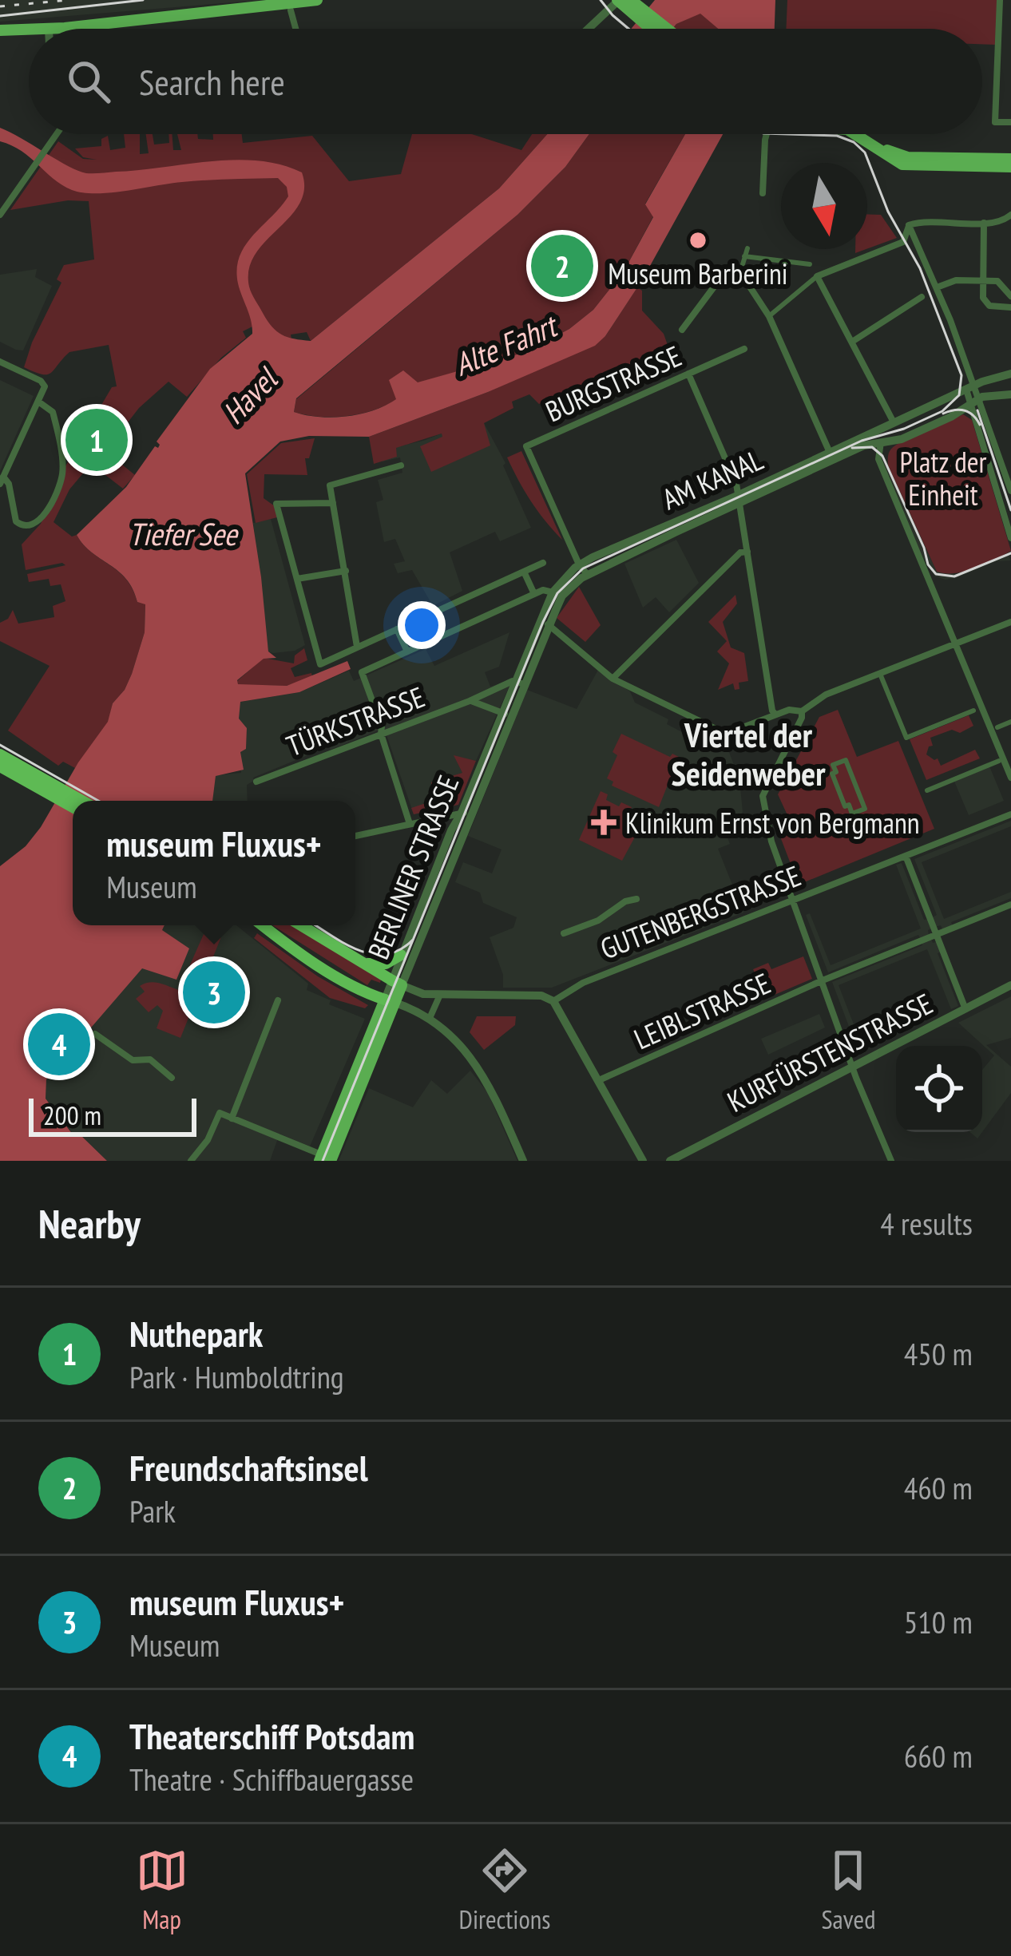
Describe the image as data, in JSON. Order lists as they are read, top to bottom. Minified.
{"streets":{"main road":["BERLINER STRASSE"],"street":["BURGSTRASSE","AM KANAL","TÜRKSTRASSE","GUTENBERGSTRASSE","LEIBLSTRASSE","KURFÜRSTENSTRASSE"]},"crossings":[["BURGSTRASSE","AM KANAL"],["AM KANAL","BERLINER STRASSE"],["TÜRKSTRASSE","BERLINER STRASSE"]],"districts":["Viertel der Seidenweber"],"water":["Alte Fahrt","Havel","Tiefer See"],"parks":["Platz der Einheit"],"places":{"other":["Museum Barberini"],"health":["Klinikum Ernst von Bergmann"]},"scale_bar":"200 m","north":"bottom","page":{"search":"Search here","pins":["2","1","3","4"],"popup":["museum Fluxus+","Museum"],"scale":"200 m","heading":["Nearby","4 results"],"list":[{"mark":"1","name":"Nuthepark","note":"Park · Humboldtring","value":"450 m"},{"mark":"2","name":"Freundschaftsinsel","note":"Park","value":"460 m"},{"mark":"3","name":"museum Fluxus+","note":"Museum","value":"510 m"},{"mark":"4","name":"Theaterschiff Potsdam","note":"Theatre · Schiffbauergasse","value":"660 m"}],"nav":["Map","Directions","Saved"]}}
